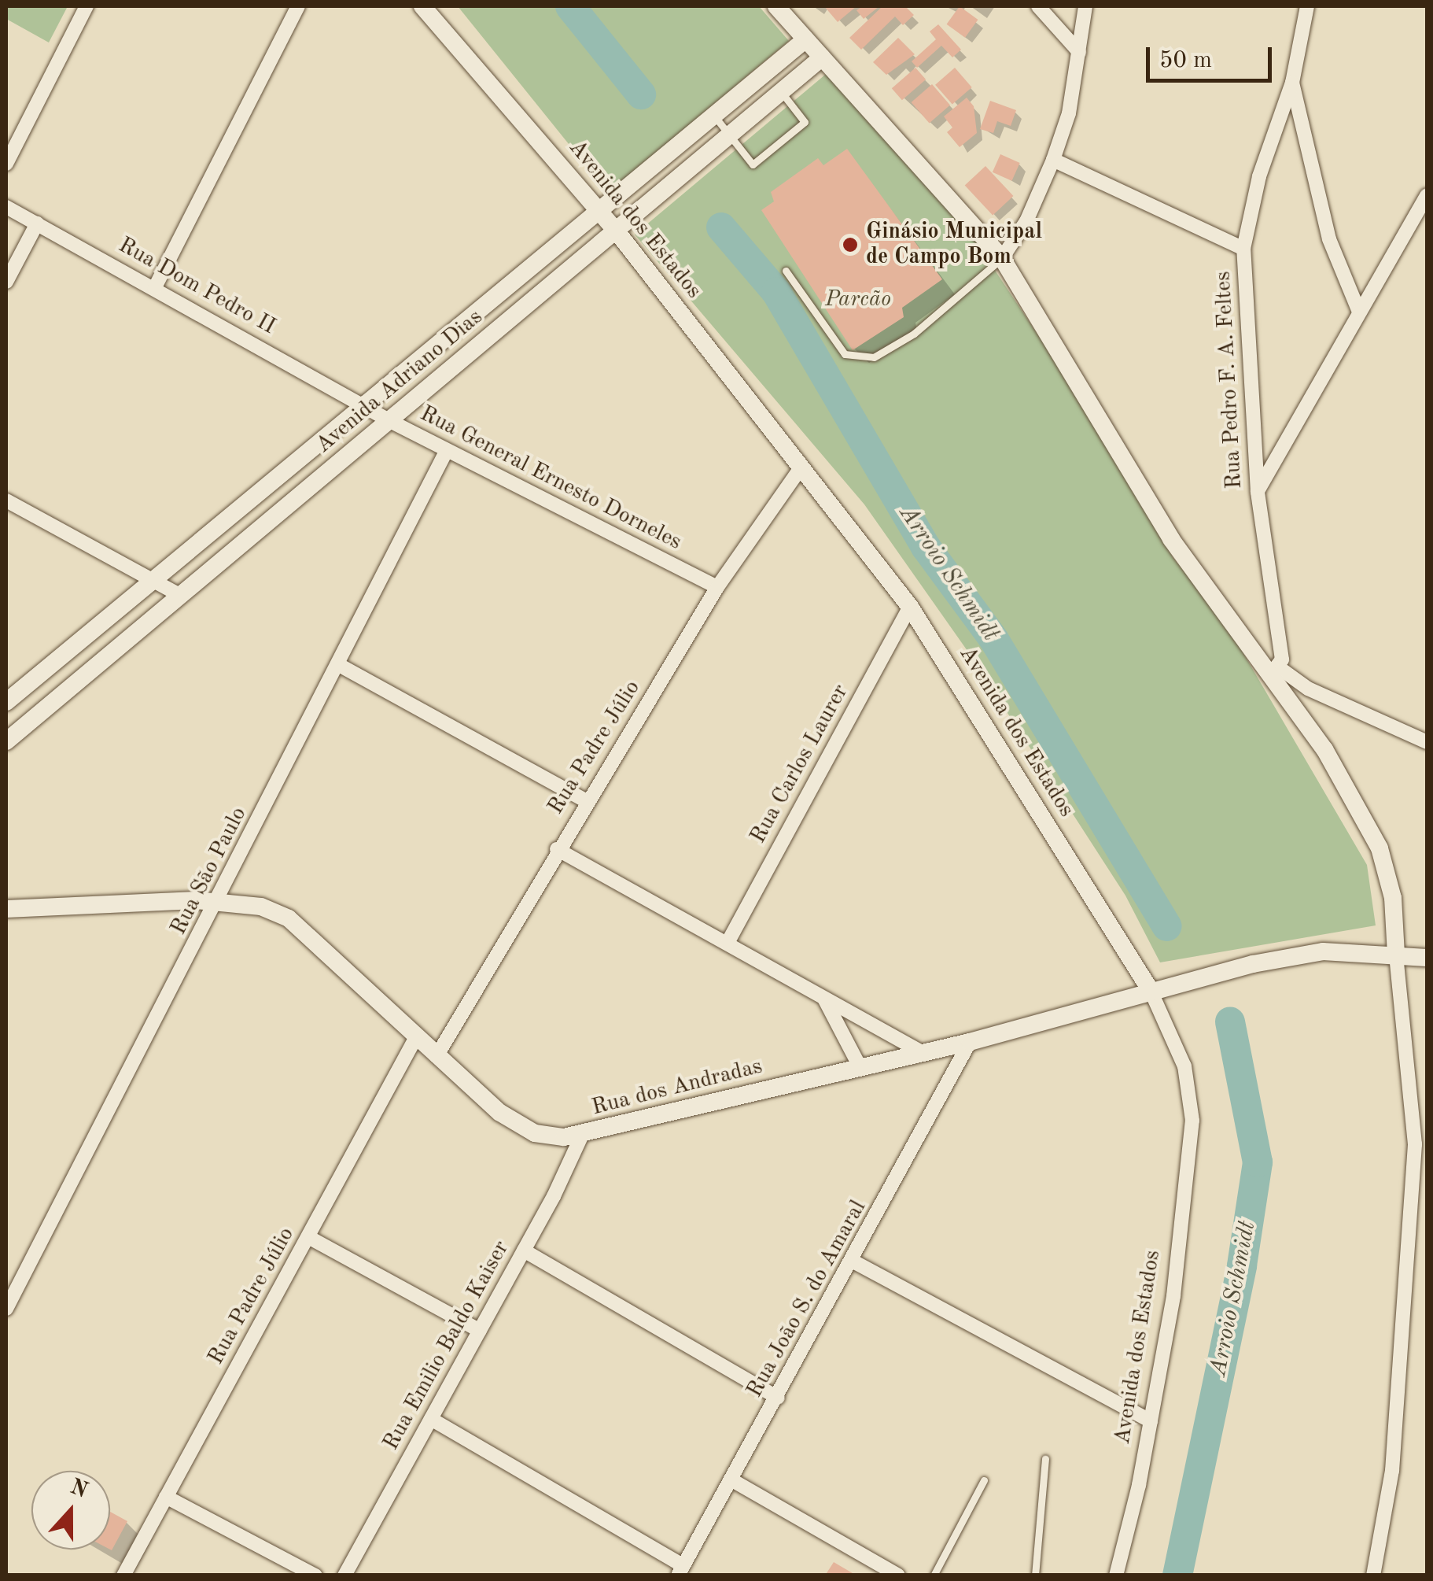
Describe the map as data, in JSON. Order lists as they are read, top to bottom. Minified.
{"streets":{"street":["Avenida dos Estados","Rua Dom Pedro II","Rua Pedro F. A. Feltes","Avenida Adriano Dias","Rua General Ernesto Dorneles","Rua Padre Júlio","Rua Carlos Laurer","Rua São Paulo","Rua dos Andradas","Rua João S. do Amaral","Rua Emilio Baldo Kaiser"]},"crossings":[["Avenida dos Estados","Avenida Adriano Dias"],["Avenida dos Estados","Rua Padre Júlio"],["Avenida dos Estados","Rua Carlos Laurer"],["Avenida dos Estados","Rua dos Andradas"],["Rua Dom Pedro II","Avenida Adriano Dias"],["Rua Dom Pedro II","Rua General Ernesto Dorneles"],["Avenida Adriano Dias","Rua General Ernesto Dorneles"],["Rua General Ernesto Dorneles","Rua Padre Júlio"],["Rua General Ernesto Dorneles","Rua São Paulo"],["Rua Padre Júlio","Rua dos Andradas"],["Rua São Paulo","Rua dos Andradas"],["Rua dos Andradas","Rua João S. do Amaral"],["Rua dos Andradas","Rua Emilio Baldo Kaiser"]],"water":["Arroio Schmidt"],"parks":["Parcão"],"places":["Ginásio Municipal de Campo Bom"],"scale_bar":"50 m","north":"top"}
